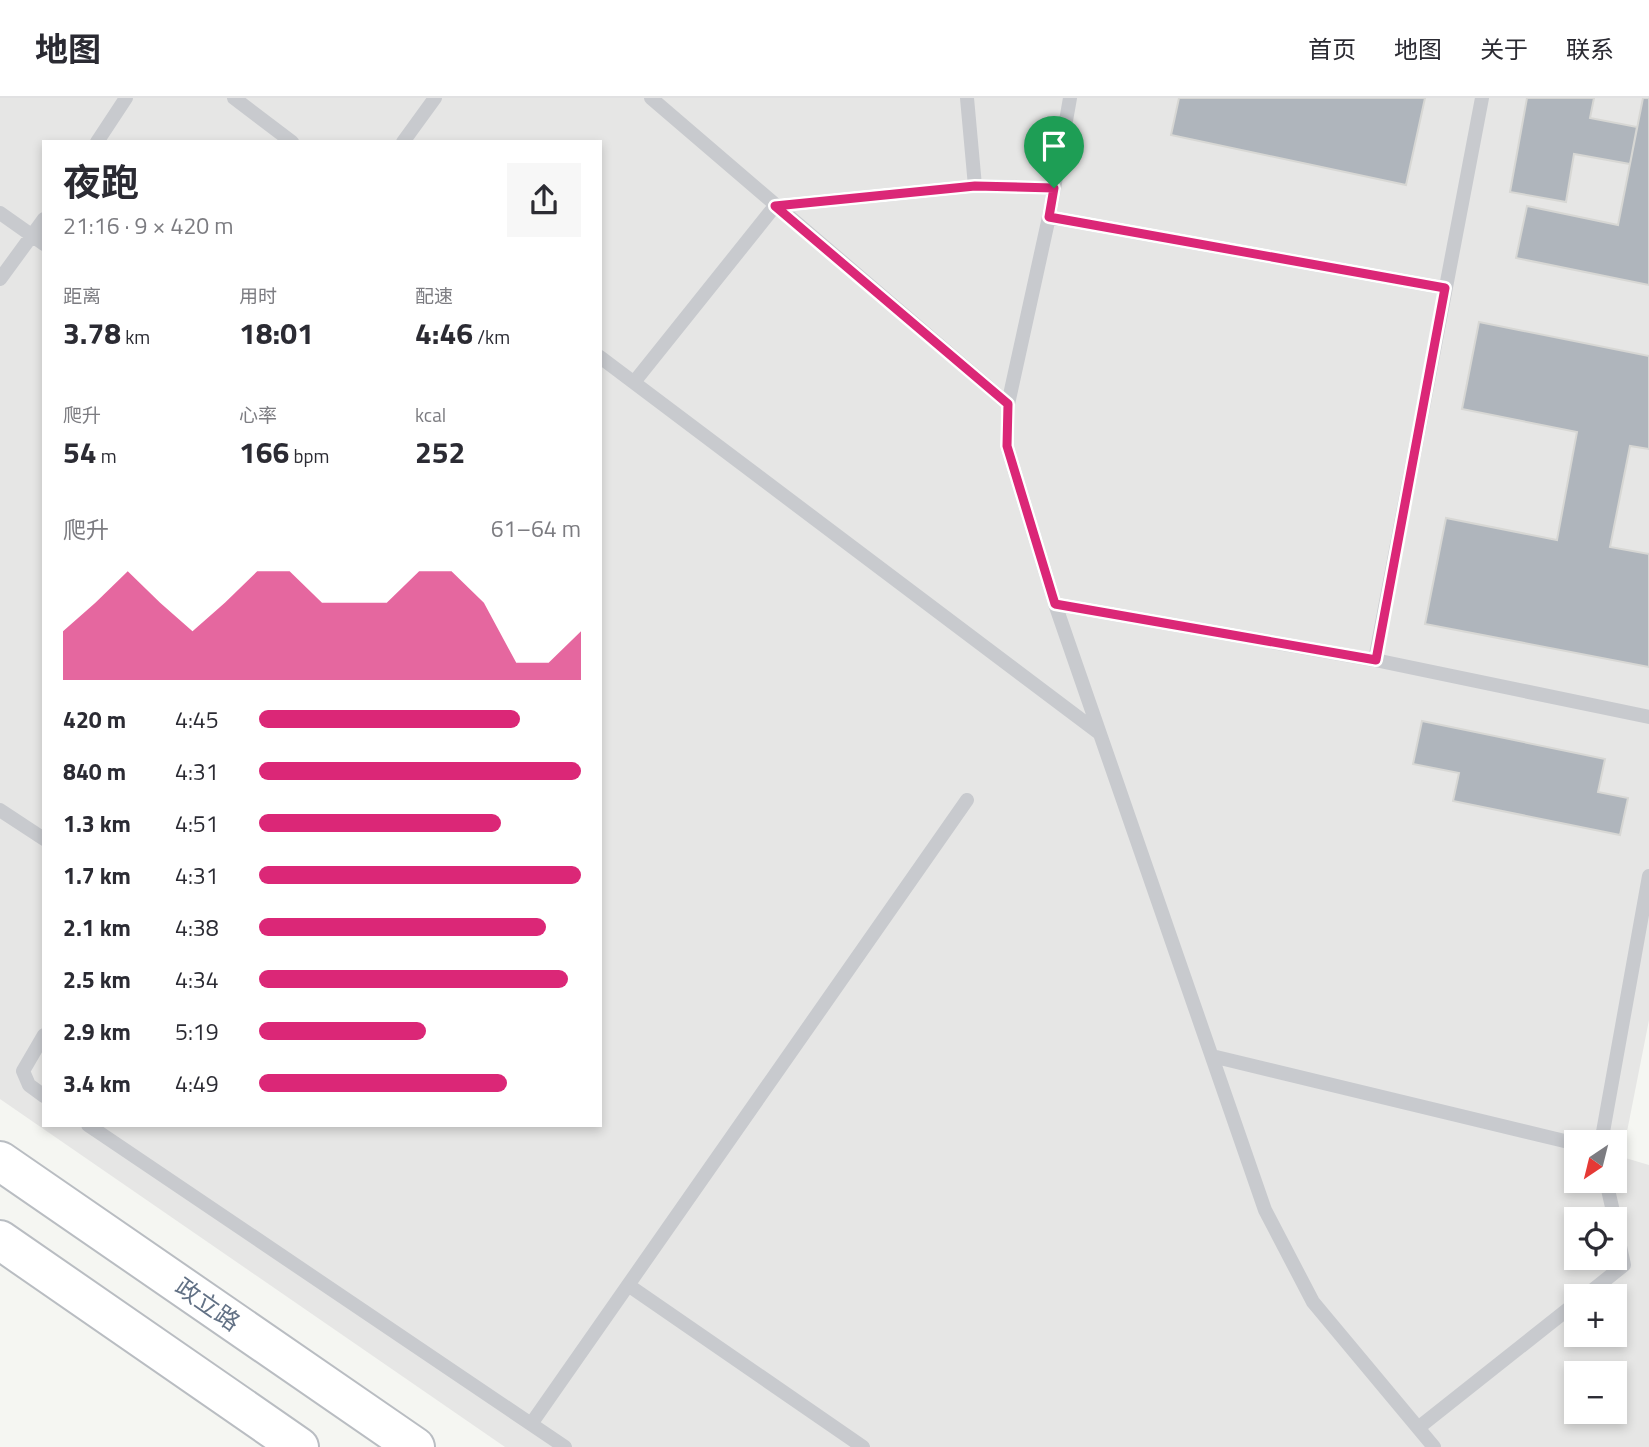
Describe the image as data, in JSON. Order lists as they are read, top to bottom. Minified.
{"streets":{"main road":["政立路"]},"north":"bottom left","page":{"header":"地图","nav":["首页","地图","关于","联系"],"heading":["夜跑","21:16 · 9 × 420 m"],"stats":[["距离","3.78 km"],["用时","18:01"],["配速","4:46 /km"],["爬升","54 m"],["心率","166 bpm"],["kcal","252"]],"chart":["爬升","61–64 m"],"list":[{"name":"420 m","note":"4:45"},{"name":"840 m","note":"4:31"},{"name":"1.3 km","note":"4:51"},{"name":"1.7 km","note":"4:31"},{"name":"2.1 km","note":"4:38"},{"name":"2.5 km","note":"4:34"},{"name":"2.9 km","note":"5:19"},{"name":"3.4 km","note":"4:49"}],"map_buttons":["+","−"]}}
